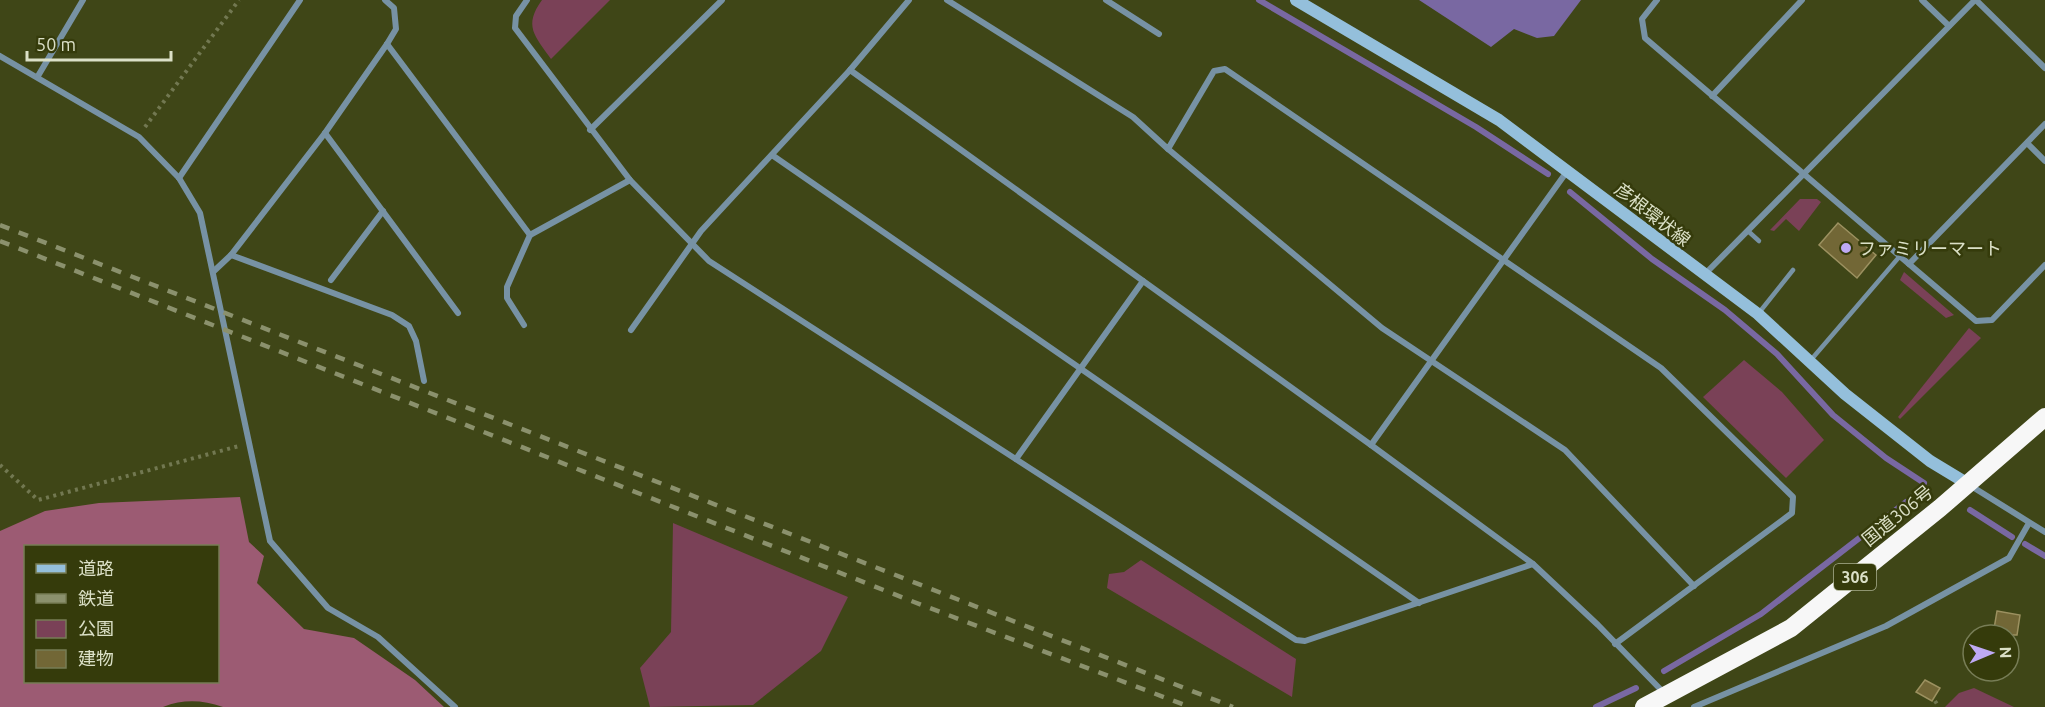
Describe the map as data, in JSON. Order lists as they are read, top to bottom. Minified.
{"streets":{"highway":["国道306号","306"],"main road":["彦根環状線"]},"crossings":[["彦根環状線","国道306号"]],"places":["ファミリーマート"],"legend":["道路","鉄道","公園","建物"],"scale_bar":"50 m","north":"right"}
